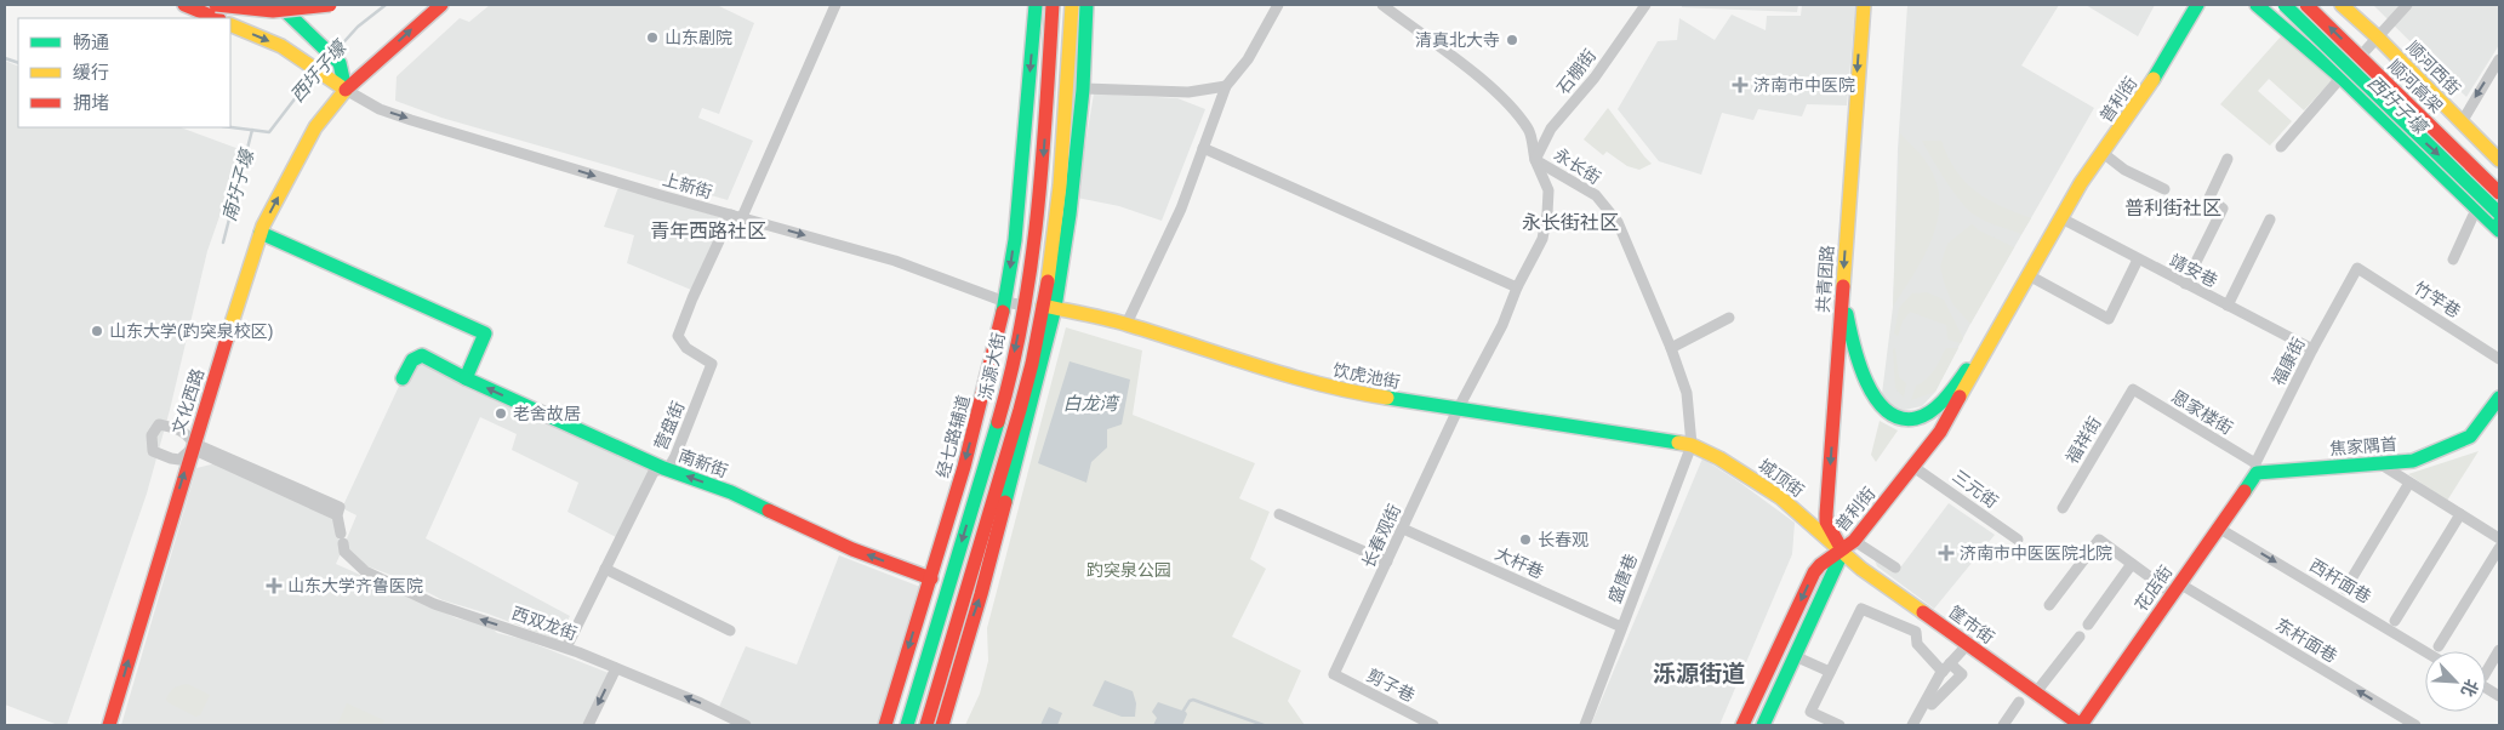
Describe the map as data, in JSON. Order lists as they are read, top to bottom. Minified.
{"streets":{"main road":["顺河西街","顺河高架","普利街","共青团路","泺源大街","饮虎池街","文化西路","经七路辅道","焦家隅首","南新街","城顶街","花店街","筐市街"],"street":["石棚街","永长街","上新街","靖安巷","竹竿巷","福康街","恩家楼街","营盘街","福祥街","三元街","长春观街","大杆巷","盛唐巷","西杆面巷","西双龙街","东杆面巷","剪子巷"]},"crossings":[["石棚街","永长街"],["石棚街","长春观街"],["普利街","靖安巷"],["普利街","共青团路"],["普利街","城顶街"],["普利街","三元街"],["普利街","筐市街"],["永长街","饮虎池街"],["永长街","城顶街"],["永长街","长春观街"],["永长街","盛唐巷"],["上新街","泺源大街"],["上新街","文化西路"],["上新街","营盘街"],["上新街","经七路辅道"],["靖安巷","福康街"],["共青团路","城顶街"],["共青团路","筐市街"],["竹竿巷","福康街"],["福康街","恩家楼街"],["福康街","焦家隅首"],["福康街","花店街"],["饮虎池街","城顶街"],["饮虎池街","长春观街"],["饮虎池街","盛唐巷"],["文化西路","西双龙街"],["恩家楼街","福祥街"],["恩家楼街","焦家隅首"],["恩家楼街","花店街"],["营盘街","南新街"],["营盘街","西双龙街"],["经七路辅道","南新街"],["焦家隅首","花店街"],["城顶街","盛唐巷"],["城顶街","筐市街"],["长春观街","大杆巷"],["长春观街","剪子巷"],["大杆巷","盛唐巷"],["西杆面巷","花店街"],["花店街","筐市街"],["花店街","东杆面巷"]],"one_way":["上新街","共青团路","文化西路","南新街","西杆面巷","西双龙街","东杆面巷"],"districts":["普利街社区","永长街社区","青年西路社区","泺源街道"],"water":["西圩子壕","南圩子壕","白龙湾"],"parks":["趵突泉公园"],"places":{"other":["山东剧院","清真北大寺","山东大学(趵突泉校区)","老舍故居","长春观"],"health":["济南市中医院","济南市中医医院北院","山东大学齐鲁医院"]},"legend":["畅通","缓行","拥堵"],"north":"bottom right"}
